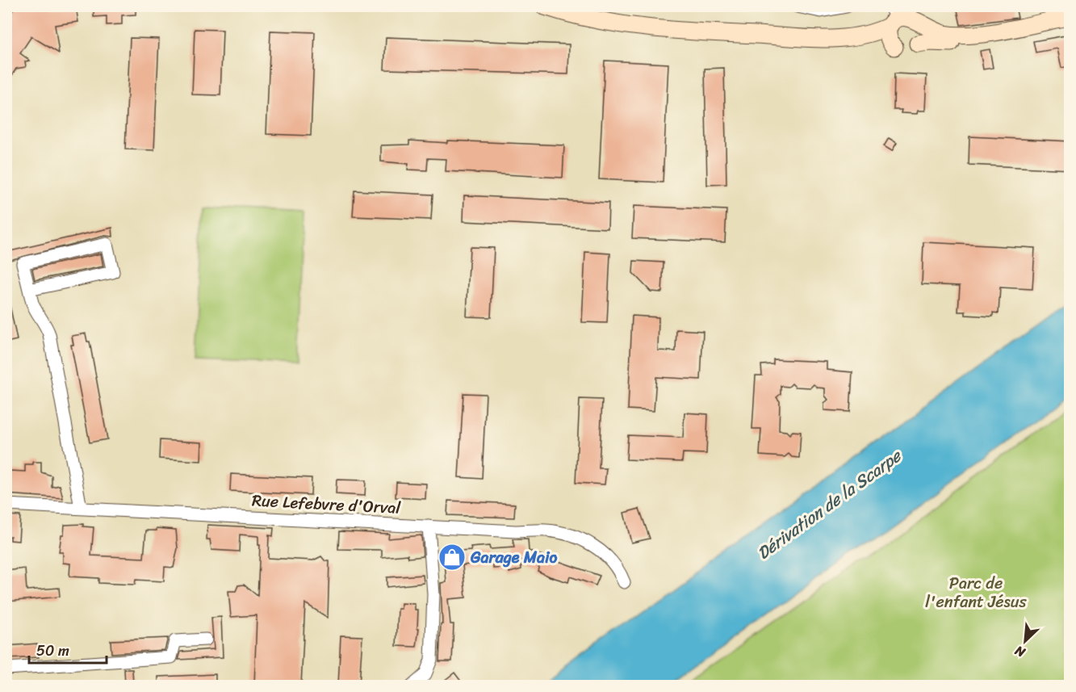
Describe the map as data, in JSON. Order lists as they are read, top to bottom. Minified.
{"streets":{"street":["Rue Lefebvre d'Orval"]},"water":["Dérivation de la Scarpe"],"parks":["Parc de l'enfant Jésus"],"places":{"shop":["Garage Maio"]},"scale_bar":"50 m","north":"bottom left"}
